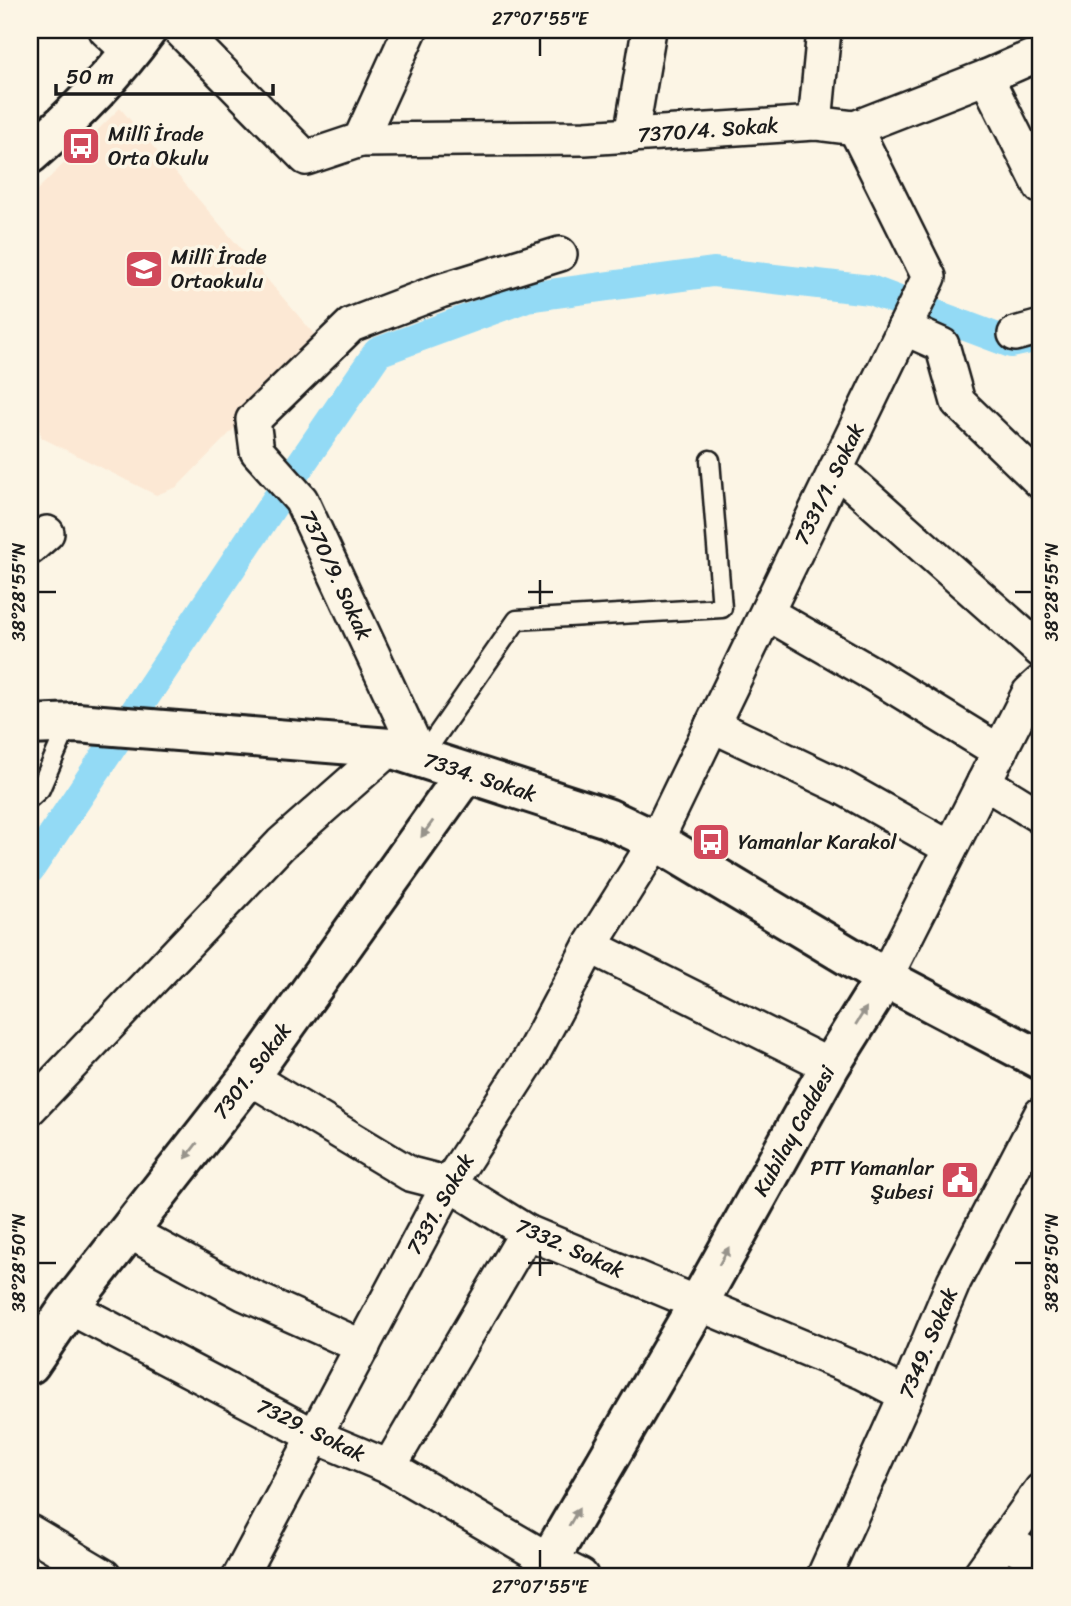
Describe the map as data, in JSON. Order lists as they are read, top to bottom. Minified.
{"streets":{"street":["7370/4. Sokak","7331/1. Sokak","7370/9. Sokak","7334. Sokak","7301. Sokak","Kubilay Caddesi","7331. Sokak","7332. Sokak","7349. Sokak","7329. Sokak"]},"crossings":[["7370/4. Sokak","7331/1. Sokak"],["7331/1. Sokak","7334. Sokak"],["7331/1. Sokak","7331. Sokak"],["7370/9. Sokak","7334. Sokak"],["7334. Sokak","7301. Sokak"],["7334. Sokak","Kubilay Caddesi"],["7334. Sokak","7331. Sokak"],["7301. Sokak","7332. Sokak"],["7301. Sokak","7329. Sokak"],["Kubilay Caddesi","7332. Sokak"],["Kubilay Caddesi","7329. Sokak"],["7331. Sokak","7332. Sokak"],["7331. Sokak","7329. Sokak"],["7332. Sokak","7349. Sokak"]],"places":{"bus stop":["Millî İrade Orta Okulu","Yamanlar Karakol"],"school or university":["Millî İrade Ortaokulu"],"public building":["PTT Yamanlar Şubesi"]},"scale_bar":"50 m","coordinates":["27°07'55\"E","38°28'55\"N","38°28'50\"N"]}
